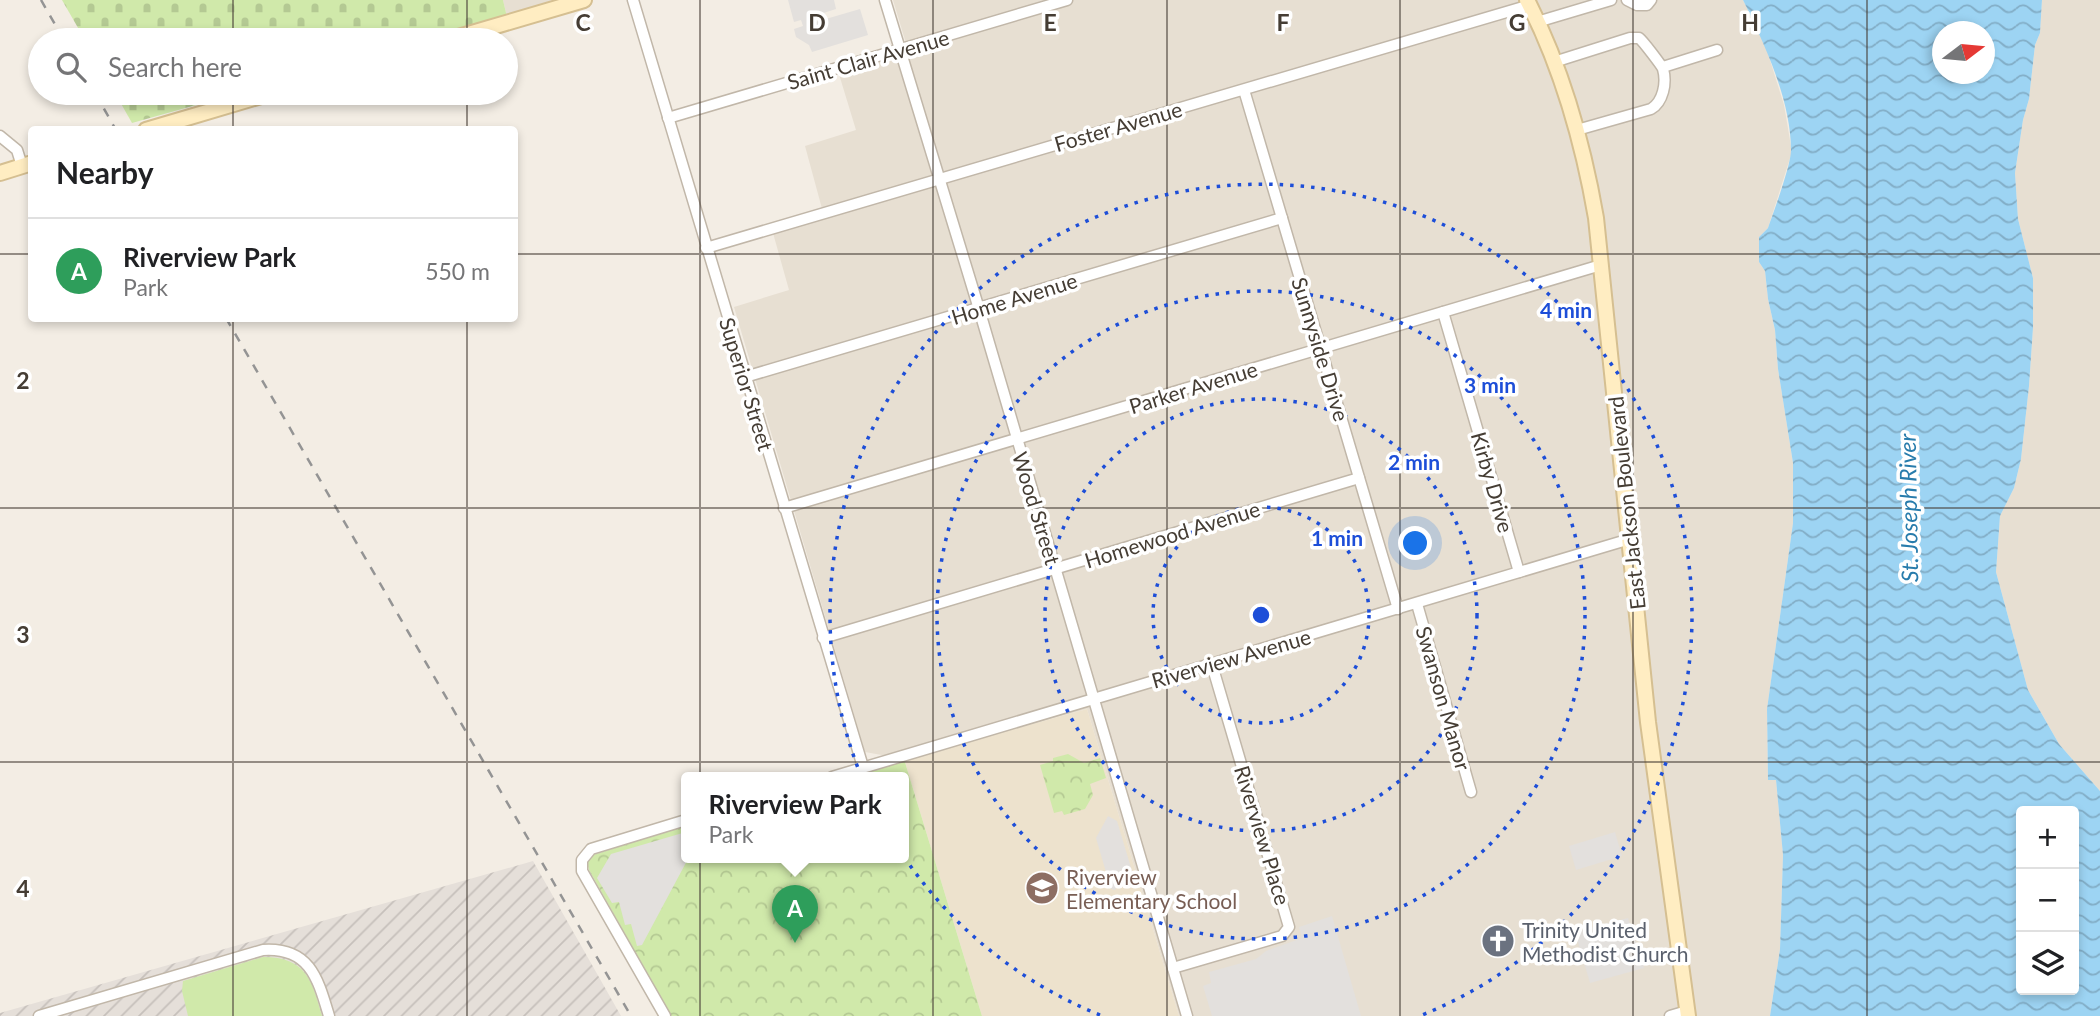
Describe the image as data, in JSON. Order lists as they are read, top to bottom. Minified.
{"streets":{"main road":["East Jackson Boulevard"],"street":["Saint Clair Avenue","Foster Avenue","Home Avenue","Sunnyside Drive","Superior Street","Parker Avenue","Kirby Drive","Wood Street","Homewood Avenue","Riverview Avenue","Swanson Manor","Riverview Place"]},"crossings":[["Saint Clair Avenue","Superior Street"],["Saint Clair Avenue","Wood Street"],["Foster Avenue","Sunnyside Drive"],["Foster Avenue","Superior Street"],["Foster Avenue","East Jackson Boulevard"],["Foster Avenue","Wood Street"],["Home Avenue","Sunnyside Drive"],["Home Avenue","Superior Street"],["Home Avenue","Wood Street"],["Sunnyside Drive","Parker Avenue"],["Sunnyside Drive","Homewood Avenue"],["Sunnyside Drive","Riverview Avenue"],["Superior Street","Parker Avenue"],["Superior Street","Homewood Avenue"],["Superior Street","Riverview Avenue"],["Parker Avenue","Kirby Drive"],["Parker Avenue","East Jackson Boulevard"],["Parker Avenue","Wood Street"],["Kirby Drive","Riverview Avenue"],["East Jackson Boulevard","Riverview Avenue"],["Wood Street","Homewood Avenue"],["Wood Street","Riverview Avenue"],["Wood Street","Riverview Place"],["Riverview Avenue","Swanson Manor"],["Riverview Avenue","Riverview Place"]],"water":["St. Joseph River"],"places":{"school or university":["Riverview Elementary School"],"church":["Trinity United Methodist Church"]},"north":"right","page":{"search":"Search here","heading":"Nearby","list":[{"mark":"A","name":"Riverview Park","note":"Park","value":"550 m"}],"popup":["Riverview Park","Park"],"map_buttons":["+","−"],"pins":"A"},"grid":{"columns":["C","D","E","F","G","H"],"rows":["2","3","4"]},"rings":["4 min","3 min","2 min","1 min"]}
